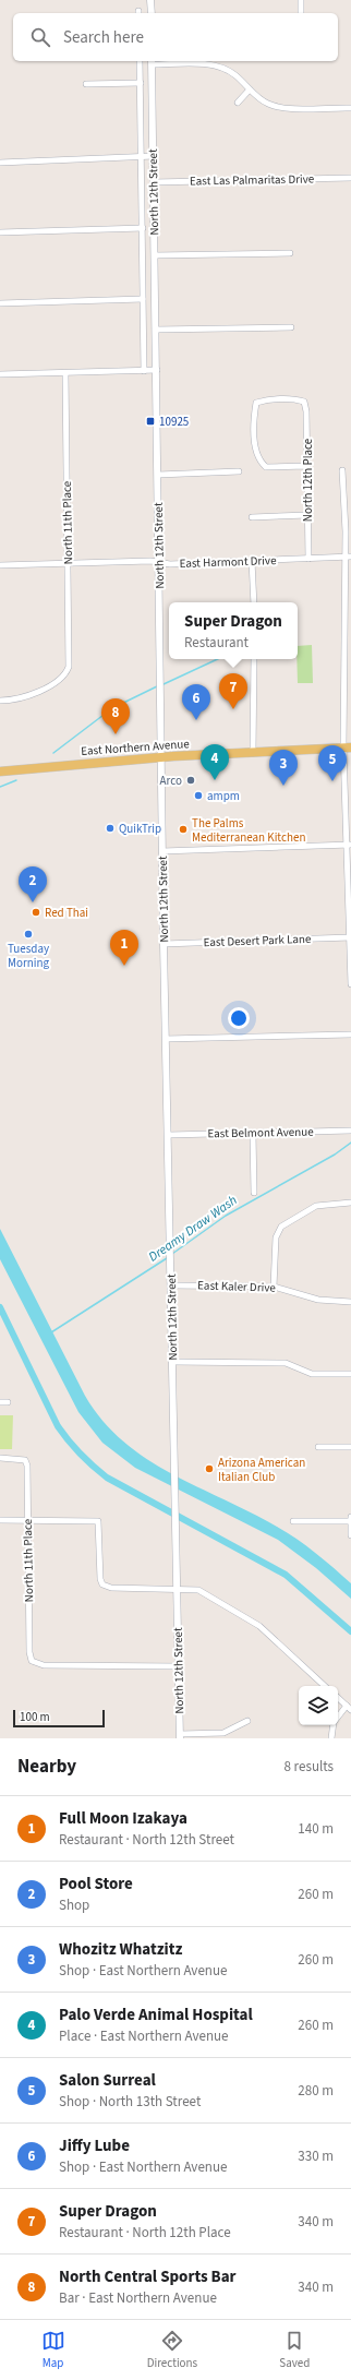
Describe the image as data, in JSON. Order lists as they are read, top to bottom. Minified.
{"streets":{"main road":["East Northern Avenue"],"street":["East Las Palmaritas Drive","North 12th Street","North 12th Place","North 11th Place","East Harmont Drive","East Desert Park Lane","East Belmont Avenue","East Kaler Drive"]},"crossings":[["East Las Palmaritas Drive","North 12th Street"],["North 12th Street","North 11th Place"],["North 12th Street","East Harmont Drive"],["North 12th Street","East Northern Avenue"],["North 12th Street","East Desert Park Lane"],["North 12th Street","East Belmont Avenue"],["North 12th Street","East Kaler Drive"],["North 12th Place","East Harmont Drive"],["North 11th Place","East Harmont Drive"]],"water":["Dreamy Draw Wash"],"places":{"transit":["10925"],"other":["Arco","ampm","QuikTrip","The Palms Mediterranean Kitchen","Red Thai","Tuesday Morning","Arizona American Italian Club"]},"scale_bar":"100 m","page":{"search":"Search here","popup":["Super Dragon","Restaurant"],"pins":["7","6","8","4","5","3","2","1"],"scale":"100 m","heading":["Nearby","8 results"],"list":[{"mark":"1","name":"Full Moon Izakaya","note":"Restaurant · North 12th Street","value":"140 m"},{"mark":"2","name":"Pool Store","note":"Shop","value":"260 m"},{"mark":"3","name":"Whozitz Whatzitz","note":"Shop · East Northern Avenue","value":"260 m"},{"mark":"4","name":"Palo Verde Animal Hospital","note":"Place · East Northern Avenue","value":"260 m"},{"mark":"5","name":"Salon Surreal","note":"Shop · North 13th Street","value":"280 m"},{"mark":"6","name":"Jiffy Lube","note":"Shop · East Northern Avenue","value":"330 m"},{"mark":"7","name":"Super Dragon","note":"Restaurant · North 12th Place","value":"340 m"},{"mark":"8","name":"North Central Sports Bar","note":"Bar · East Northern Avenue","value":"340 m"}],"nav":["Map","Directions","Saved"]}}
